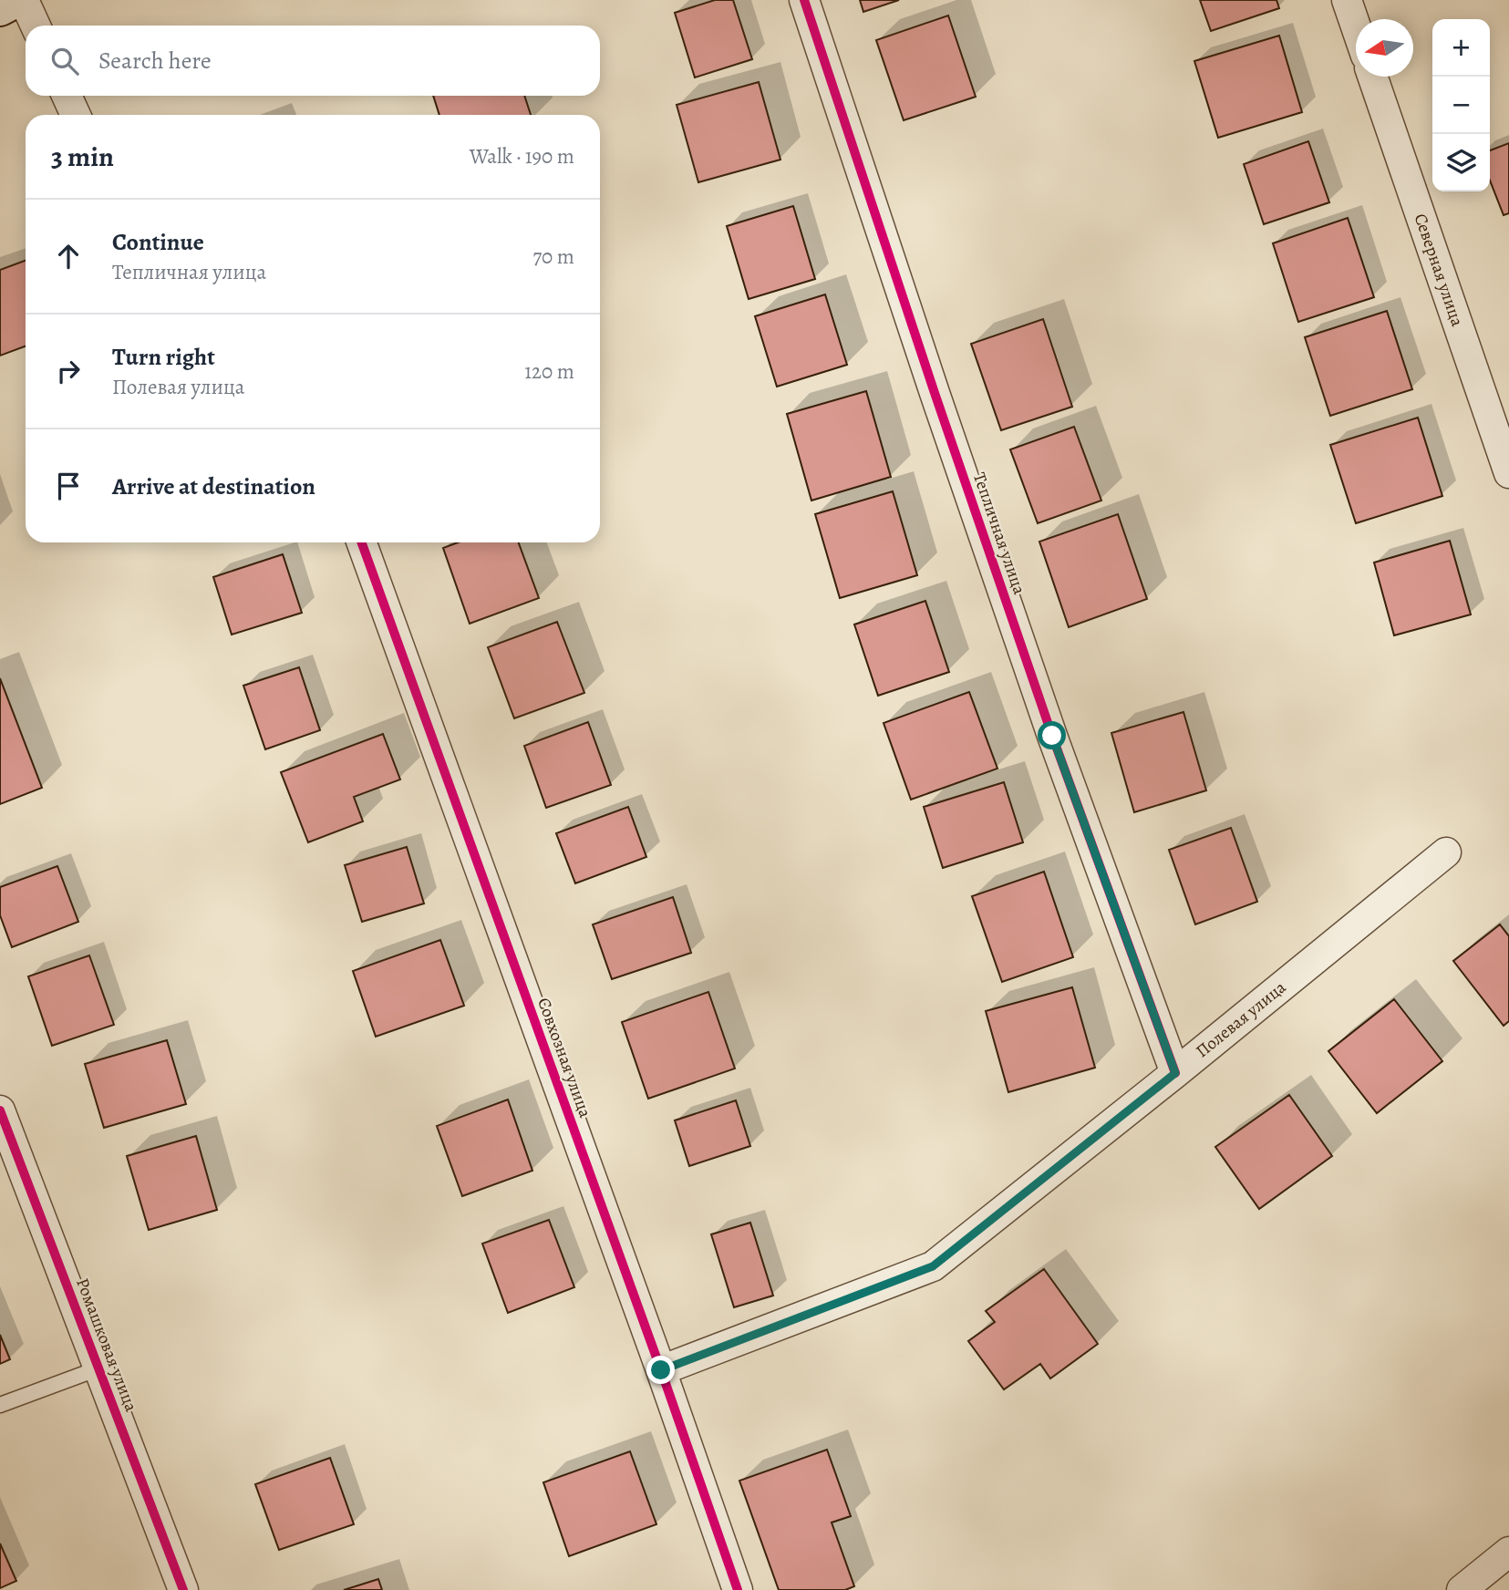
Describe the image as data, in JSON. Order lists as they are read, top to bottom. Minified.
{"streets":{"street":["Северная улица","Тепличная улица","Полевая улица","Совхозная улица","Ромашковая улица"]},"crossings":[["Тепличная улица","Полевая улица"],["Полевая улица","Совхозная улица"]],"north":"left","page":{"map_buttons":["+","−"],"search":"Search here","heading":["3 min","Walk · 190 m"],"list":[["Continue","Тепличная улица","70 m"],["Turn right","Полевая улица","120 m"],"Arrive at destination"]}}
